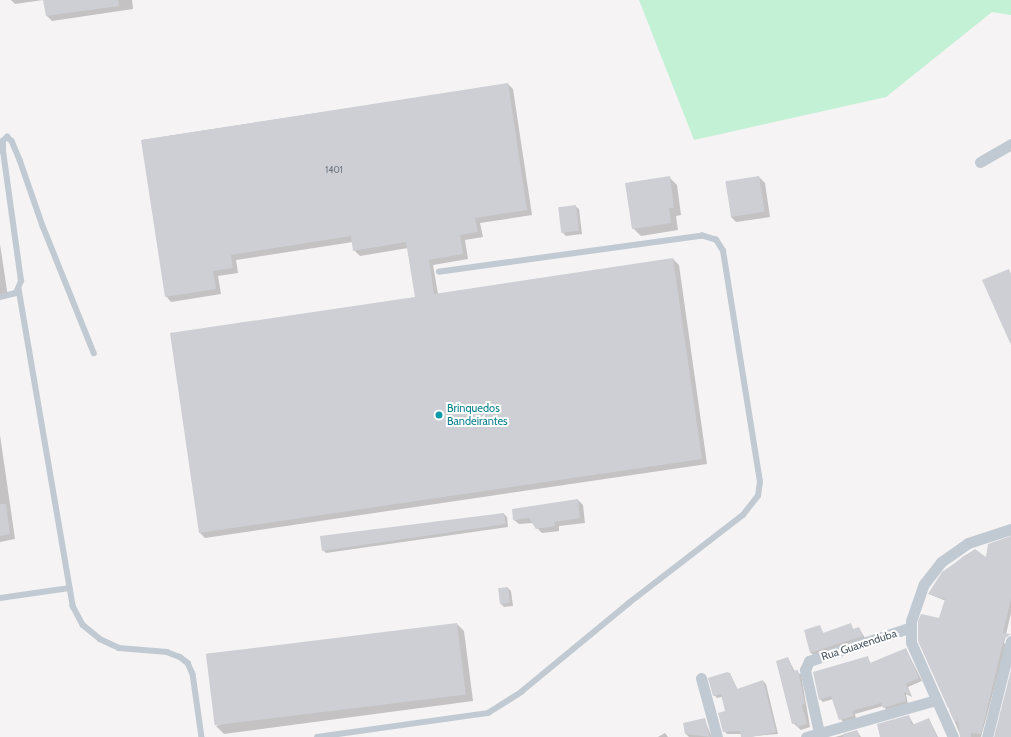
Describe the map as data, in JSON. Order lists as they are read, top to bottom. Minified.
{"streets":{"street":["Rua Guaxenduba"]},"places":["Brinquedos Bandeirantes"],"house_numbers":["1401"]}
